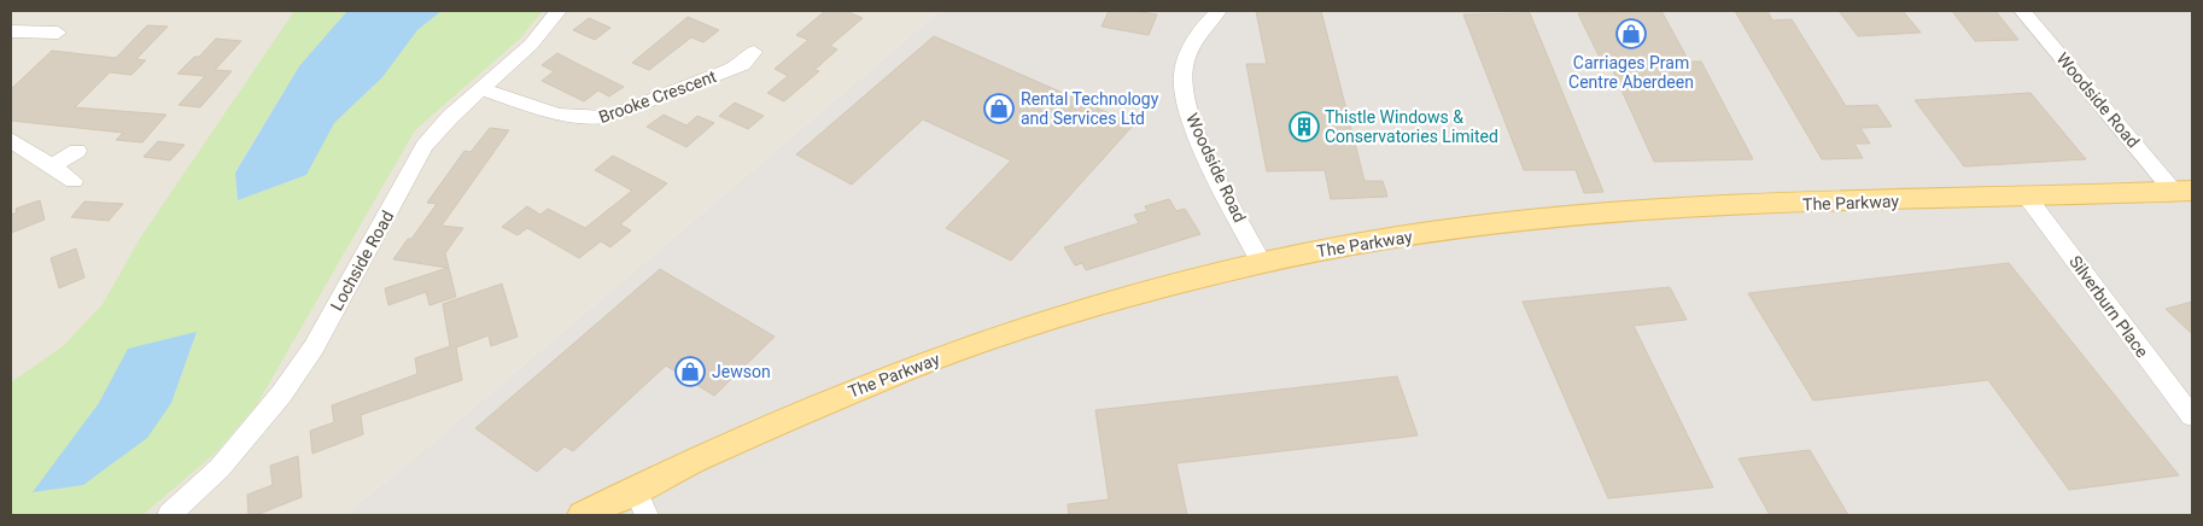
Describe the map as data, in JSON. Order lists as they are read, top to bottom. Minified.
{"streets":{"main road":["The Parkway"],"street":["Brooke Crescent","Woodside Road","Lochside Road","Silverburn Place"]},"crossings":[["Brooke Crescent","Lochside Road"],["Woodside Road","The Parkway"],["The Parkway","Silverburn Place"]],"places":{"shop":["Carriages Pram Centre Aberdeen","Rental Technology and Services Ltd","Jewson"],"building":["Thistle Windows & Conservatories Limited"]}}
